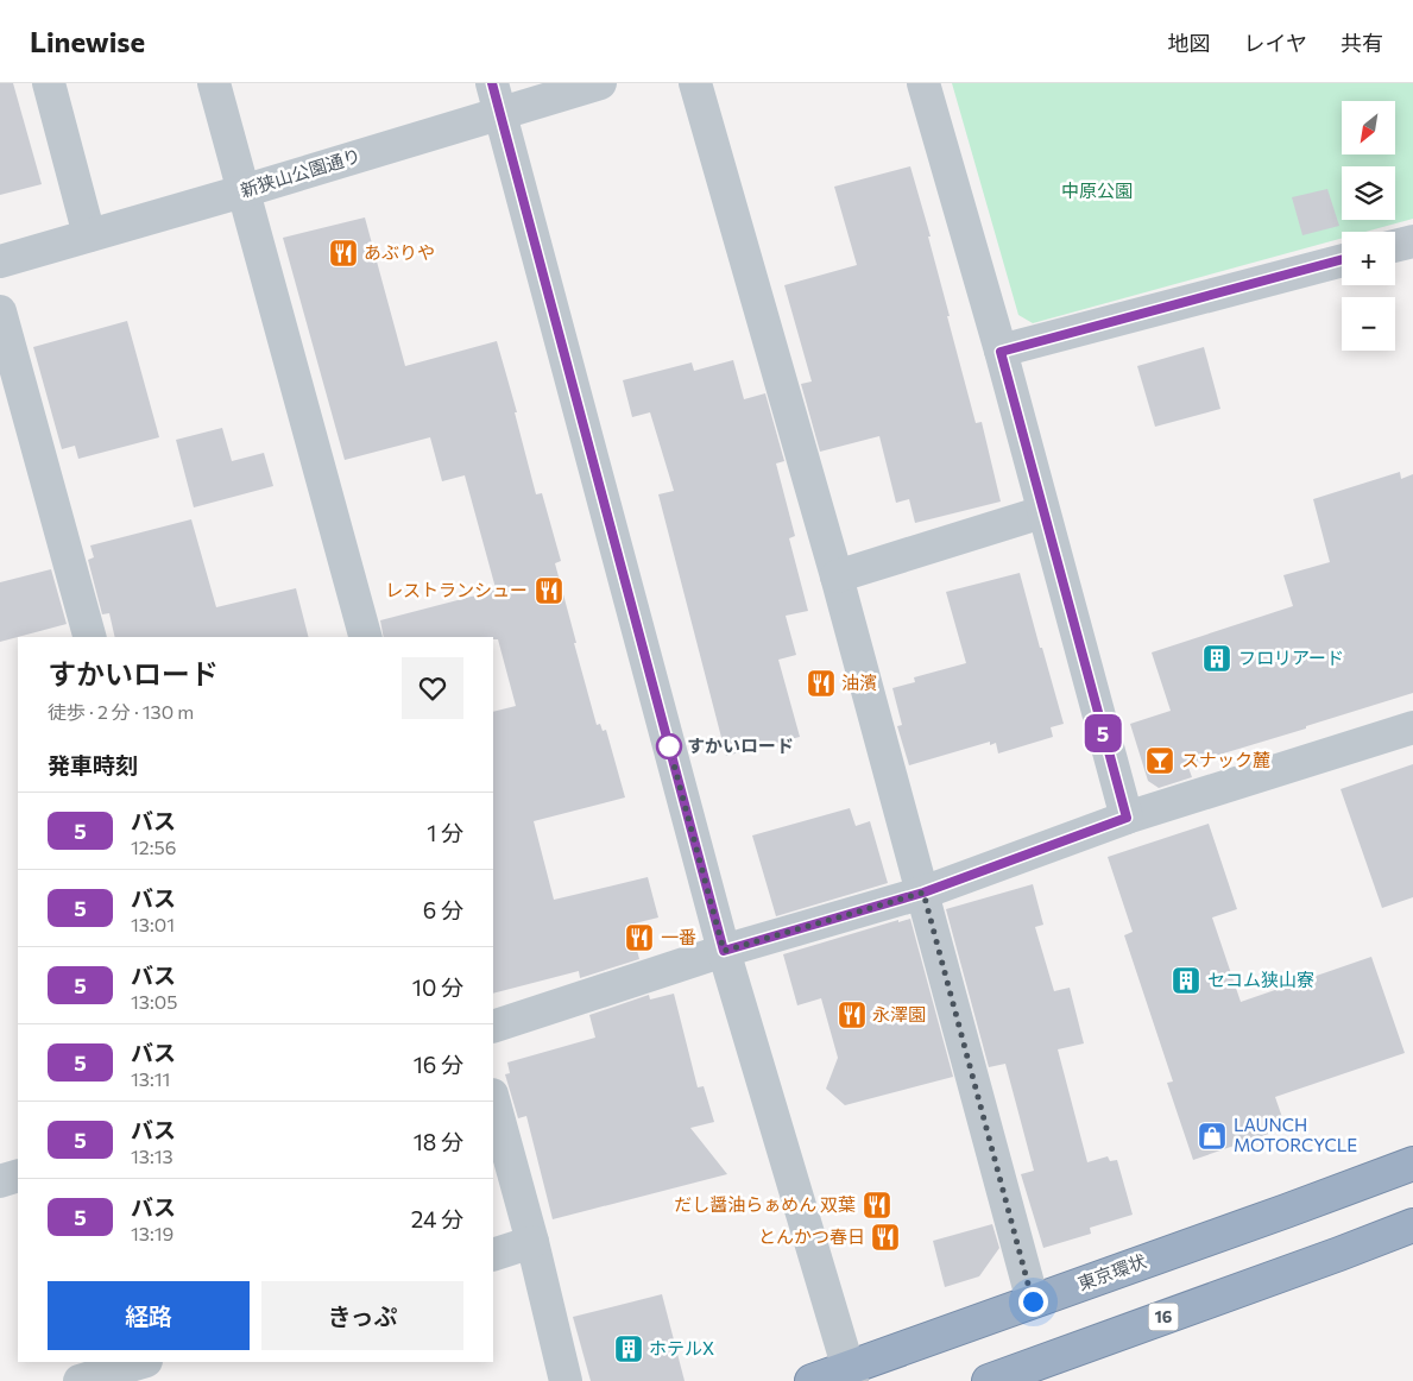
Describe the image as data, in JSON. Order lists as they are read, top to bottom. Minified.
{"streets":{"highway":["東京環状","16"],"street":["新狭山公園通り"]},"parks":["中原公園"],"places":{"restaurant":["あぶりや","レストランシュー","油濱","一番","永澤園","だし醤油らぁめん 双葉","とんかつ春日"],"building":["フロリアード","セコム狭山寮","ホテルX"],"other":["すかいロード"],"bar":["スナック麓"],"shop":["LAUNCH MOTORCYCLE"]},"lines":["bus line 5"],"north":"bottom left","page":{"header":"Linewise","nav":["地図","レイヤ","共有"],"on_map":"5","map_buttons":["+","−"],"heading":[["すかいロード","徒歩 · 2 分 · 130 m"],"発車時刻"],"list":[{"mark":"5","name":"バス","note":"12:56","value":"1 分"},{"mark":"5","name":"バス","note":"13:01","value":"6 分"},{"mark":"5","name":"バス","note":"13:05","value":"10 分"},{"mark":"5","name":"バス","note":"13:11","value":"16 分"},{"mark":"5","name":"バス","note":"13:13","value":"18 分"},{"mark":"5","name":"バス","note":"13:19","value":"24 分"}],"buttons":["経路","きっぷ"]}}
